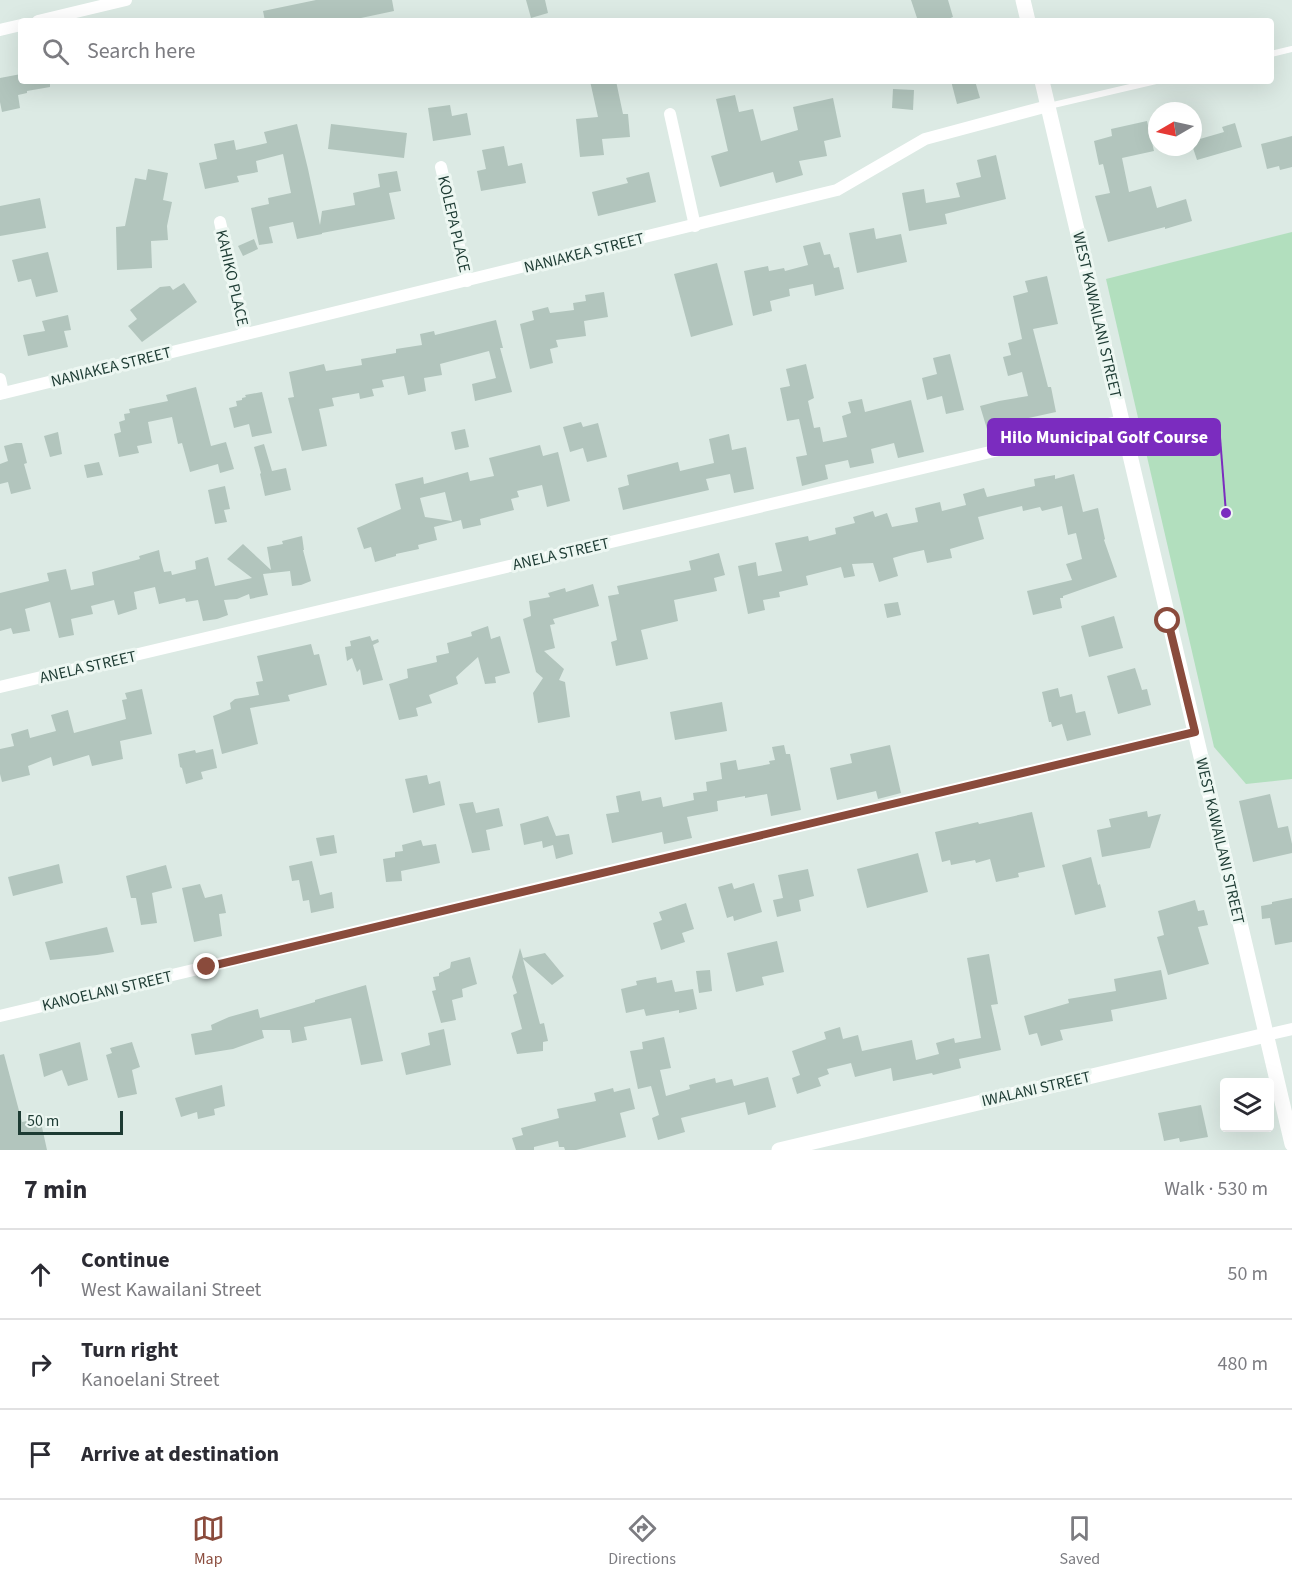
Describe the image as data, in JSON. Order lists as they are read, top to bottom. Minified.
{"streets":{"street":["KOLEPA PLACE","NANIAKEA STREET","KAHIKO PLACE","WEST KAWAILANI STREET","ANELA STREET","KANOELANI STREET","IWALANI STREET"]},"crossings":[["KOLEPA PLACE","NANIAKEA STREET"],["NANIAKEA STREET","KAHIKO PLACE"],["NANIAKEA STREET","WEST KAWAILANI STREET"],["WEST KAWAILANI STREET","ANELA STREET"],["WEST KAWAILANI STREET","KANOELANI STREET"],["WEST KAWAILANI STREET","IWALANI STREET"]],"places":["Hilo Municipal Golf Course"],"scale_bar":"50 m","north":"left","page":{"search":"Search here","scale":"50 m","heading":["7 min","Walk · 530 m"],"list":[["Continue","West Kawailani Street","50 m"],["Turn right","Kanoelani Street","480 m"],"Arrive at destination"],"nav":["Map","Directions","Saved"]}}
